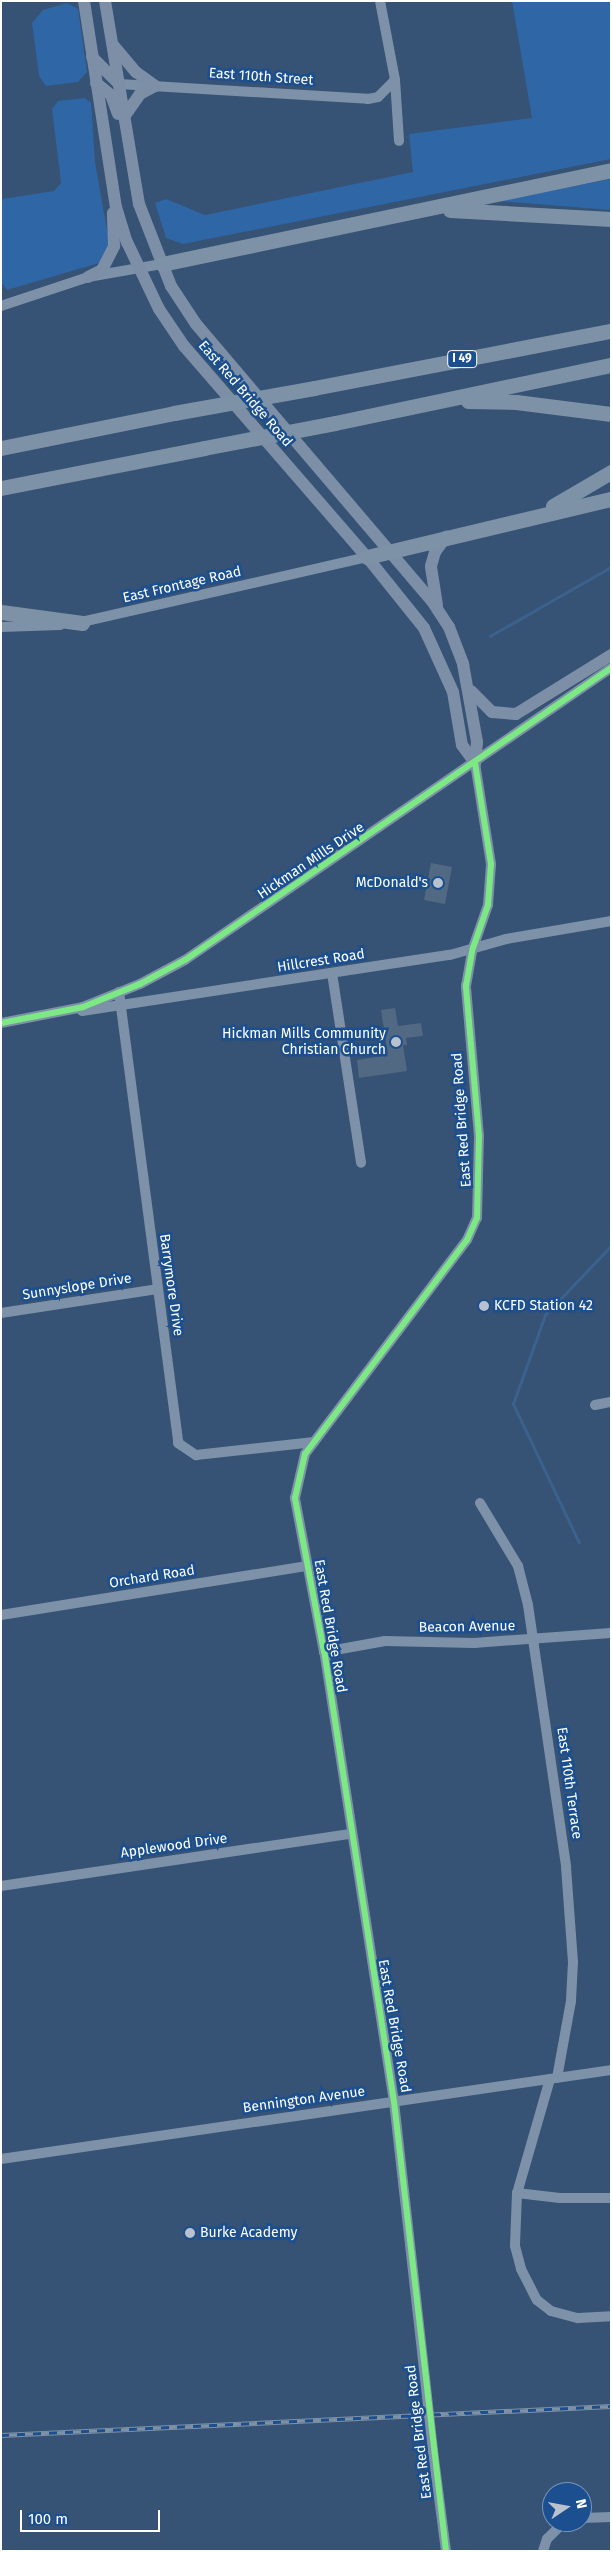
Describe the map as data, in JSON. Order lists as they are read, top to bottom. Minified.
{"streets":{"highway":["I 49"],"main road":["East Red Bridge Road"],"street":["East 110th Street","East Frontage Road","Hickman Mills Drive","Hillcrest Road","Barrymore Drive","Sunnyslope Drive","Orchard Road","Beacon Avenue","East 110th Terrace","Applewood Drive","Bennington Avenue"]},"crossings":[["East 110th Street","East Red Bridge Road"],["East Red Bridge Road","East Frontage Road"],["East Red Bridge Road","Hickman Mills Drive"],["East Red Bridge Road","Hillcrest Road"],["East Red Bridge Road","Barrymore Drive"],["East Red Bridge Road","Orchard Road"],["East Red Bridge Road","Beacon Avenue"],["East Red Bridge Road","Applewood Drive"],["East Red Bridge Road","Bennington Avenue"],["Hickman Mills Drive","Hillcrest Road"],["Hickman Mills Drive","Barrymore Drive"],["Hillcrest Road","Barrymore Drive"],["Barrymore Drive","Sunnyslope Drive"],["Beacon Avenue","East 110th Terrace"],["East 110th Terrace","Bennington Avenue"]],"places":["McDonald's","Hickman Mills Community Christian Church","KCFD Station 42","Burke Academy"],"scale_bar":"100 m","north":"right"}
